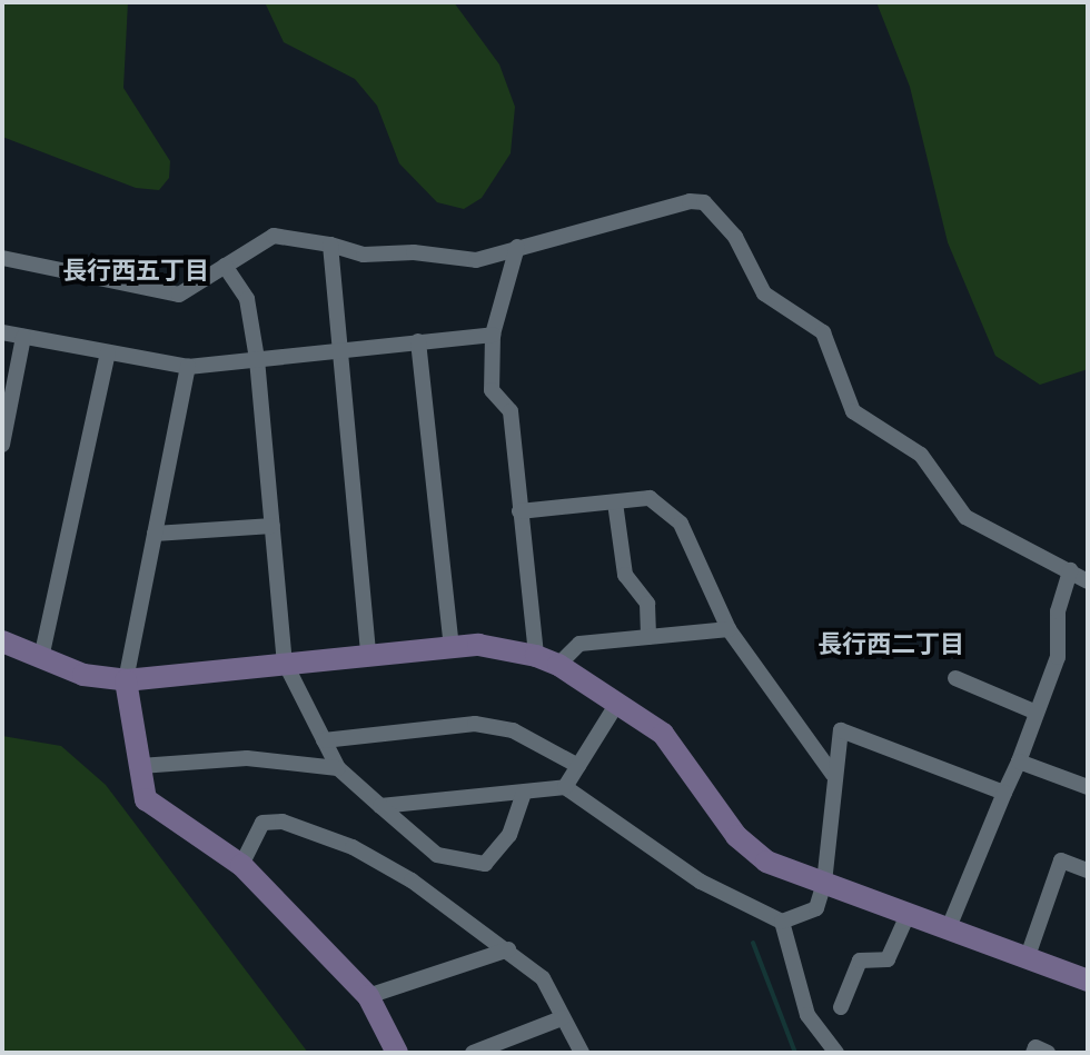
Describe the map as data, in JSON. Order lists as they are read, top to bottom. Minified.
{"districts":["長行西五丁目","長行西二丁目"]}
